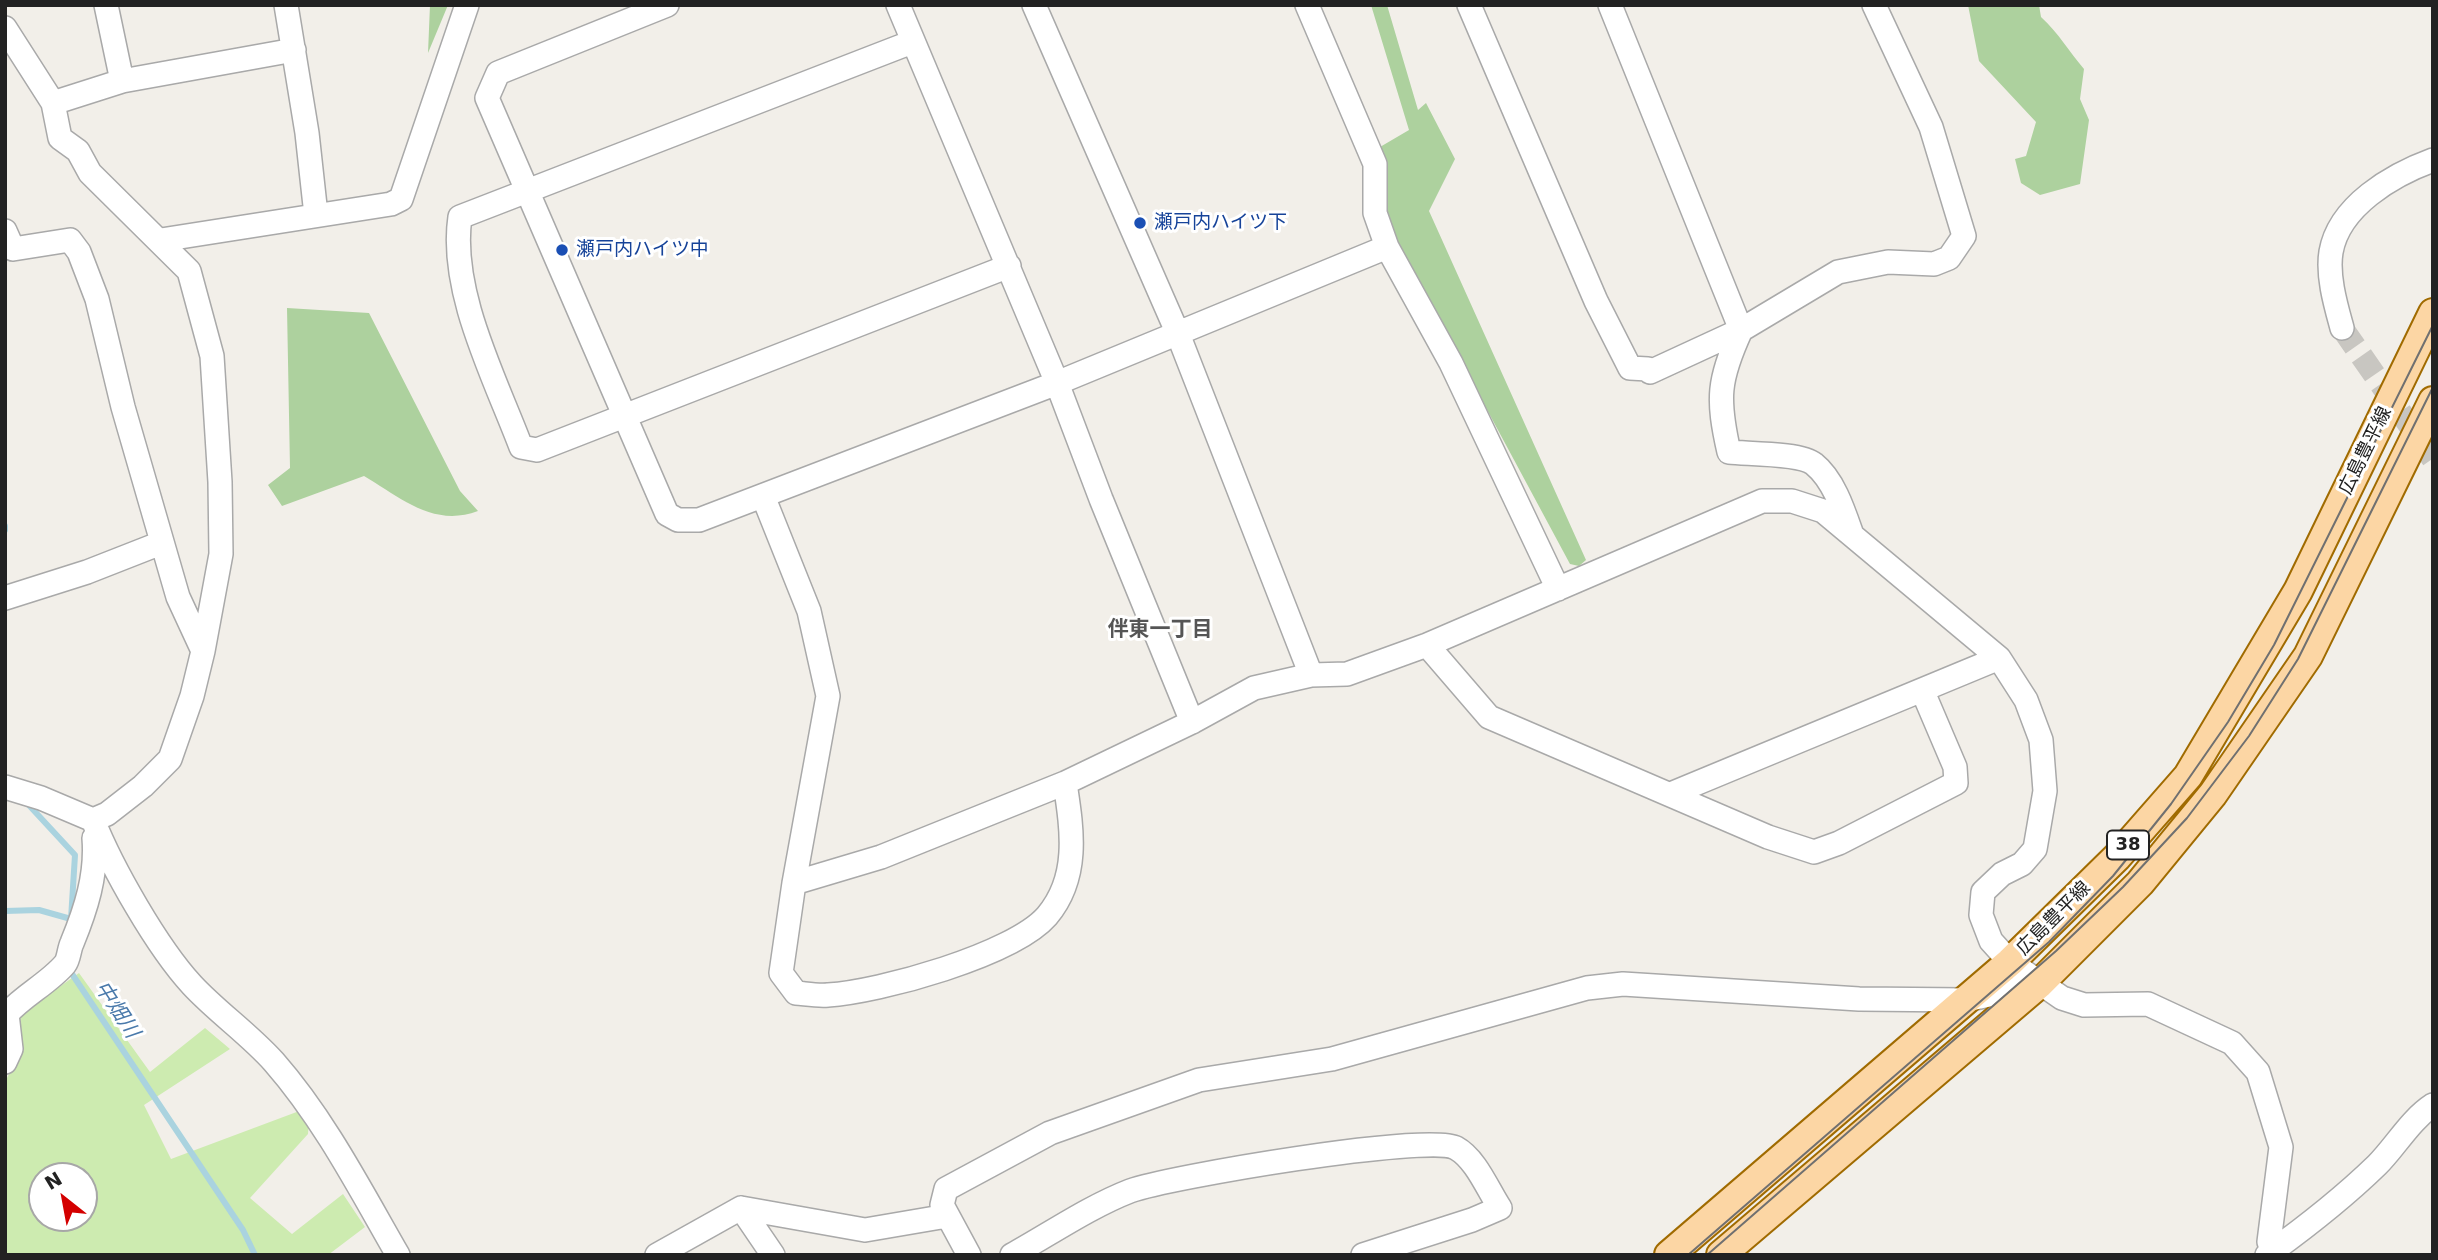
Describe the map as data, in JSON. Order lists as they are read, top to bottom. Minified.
{"streets":{"main road":["広島豊平線","38"]},"districts":["伴東一丁目"],"water":["中畑川"],"places":["瀬戸内ハイツ下","瀬戸内ハイツ中"],"north":"top left"}
